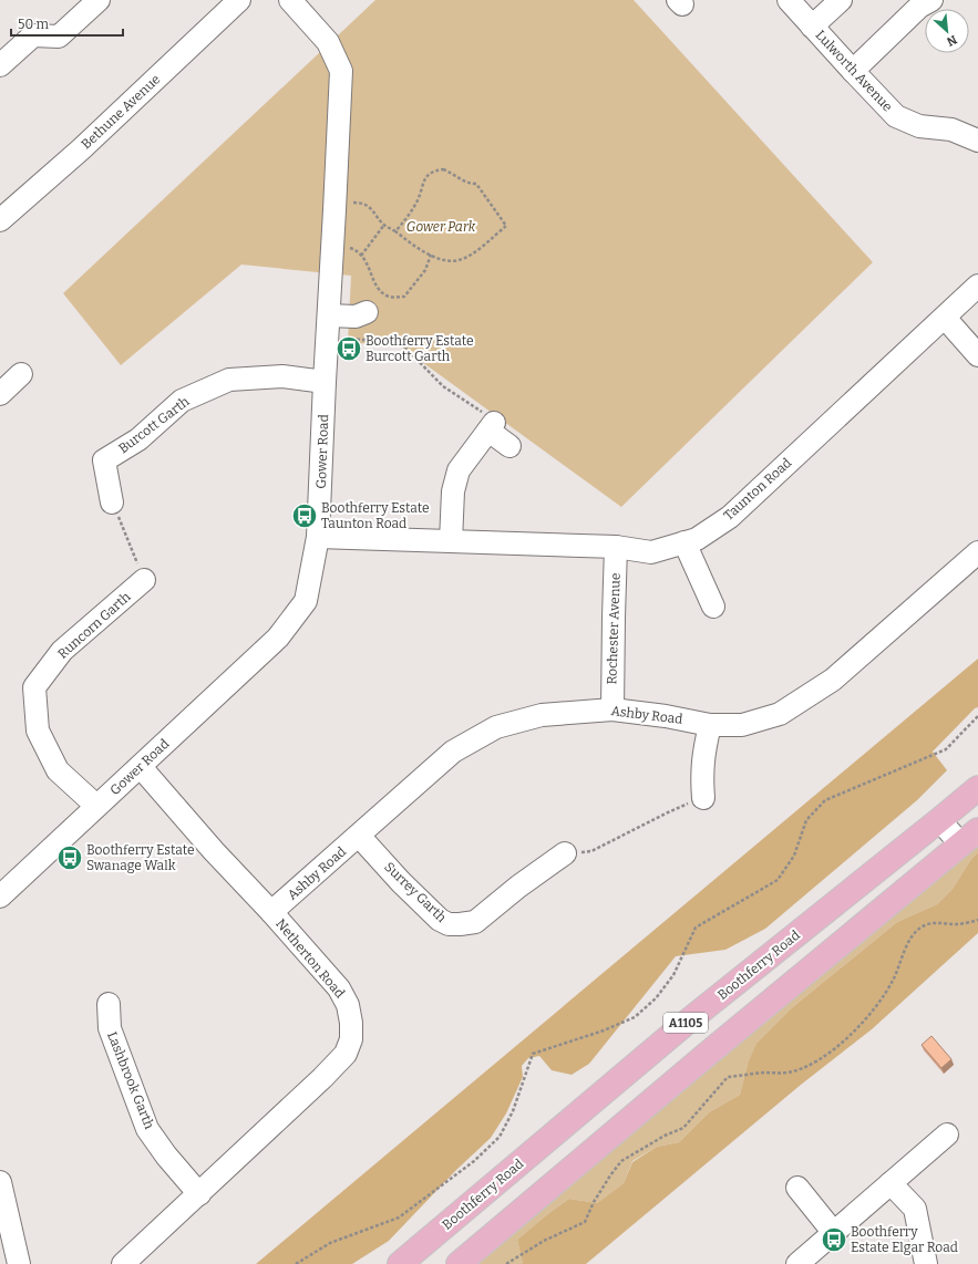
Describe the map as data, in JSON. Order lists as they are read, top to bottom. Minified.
{"streets":{"main road":["Boothferry Road","A1105"],"street":["Lulworth Avenue","Bethune Avenue","Burcott Garth","Gower Road","Taunton Road","Runcorn Garth","Rochester Avenue","Ashby Road","Surrey Garth","Netherton Road","Lashbrook Garth"]},"crossings":[["Burcott Garth","Gower Road"],["Gower Road","Taunton Road"],["Gower Road","Runcorn Garth"],["Gower Road","Netherton Road"],["Taunton Road","Rochester Avenue"],["Rochester Avenue","Ashby Road"],["Ashby Road","Surrey Garth"],["Ashby Road","Netherton Road"],["Netherton Road","Lashbrook Garth"]],"parks":["Gower Park"],"places":{"bus stop":["Boothferry Estate Burcott Garth","Boothferry Estate Taunton Road","Boothferry Estate Swanage Walk","Boothferry Estate Elgar Road"]},"scale_bar":"50 m","north":"bottom right"}
